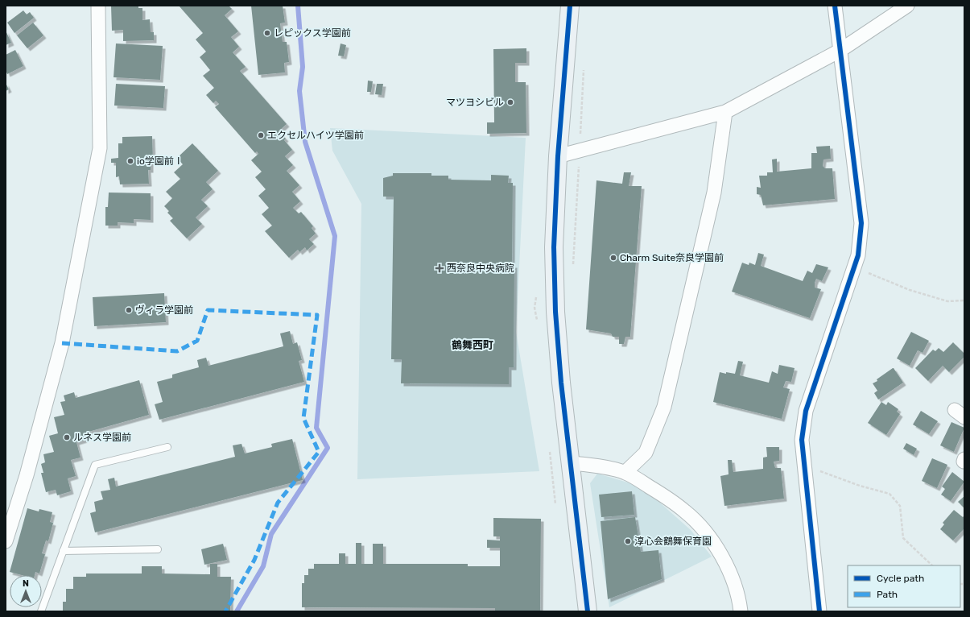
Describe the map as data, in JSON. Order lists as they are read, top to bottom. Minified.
{"districts":["鶴舞西町"],"places":{"other":["レピックス学園前","マツヨシビル","エクセルハイツ学園前","io学園前Ⅰ","Charm Suite奈良学園前","ヴィラ学園前","ルネス学園前","淳心会鶴舞保育園"],"health":["西奈良中央病院"]},"legend":["Cycle path","Path"],"north":"top"}
